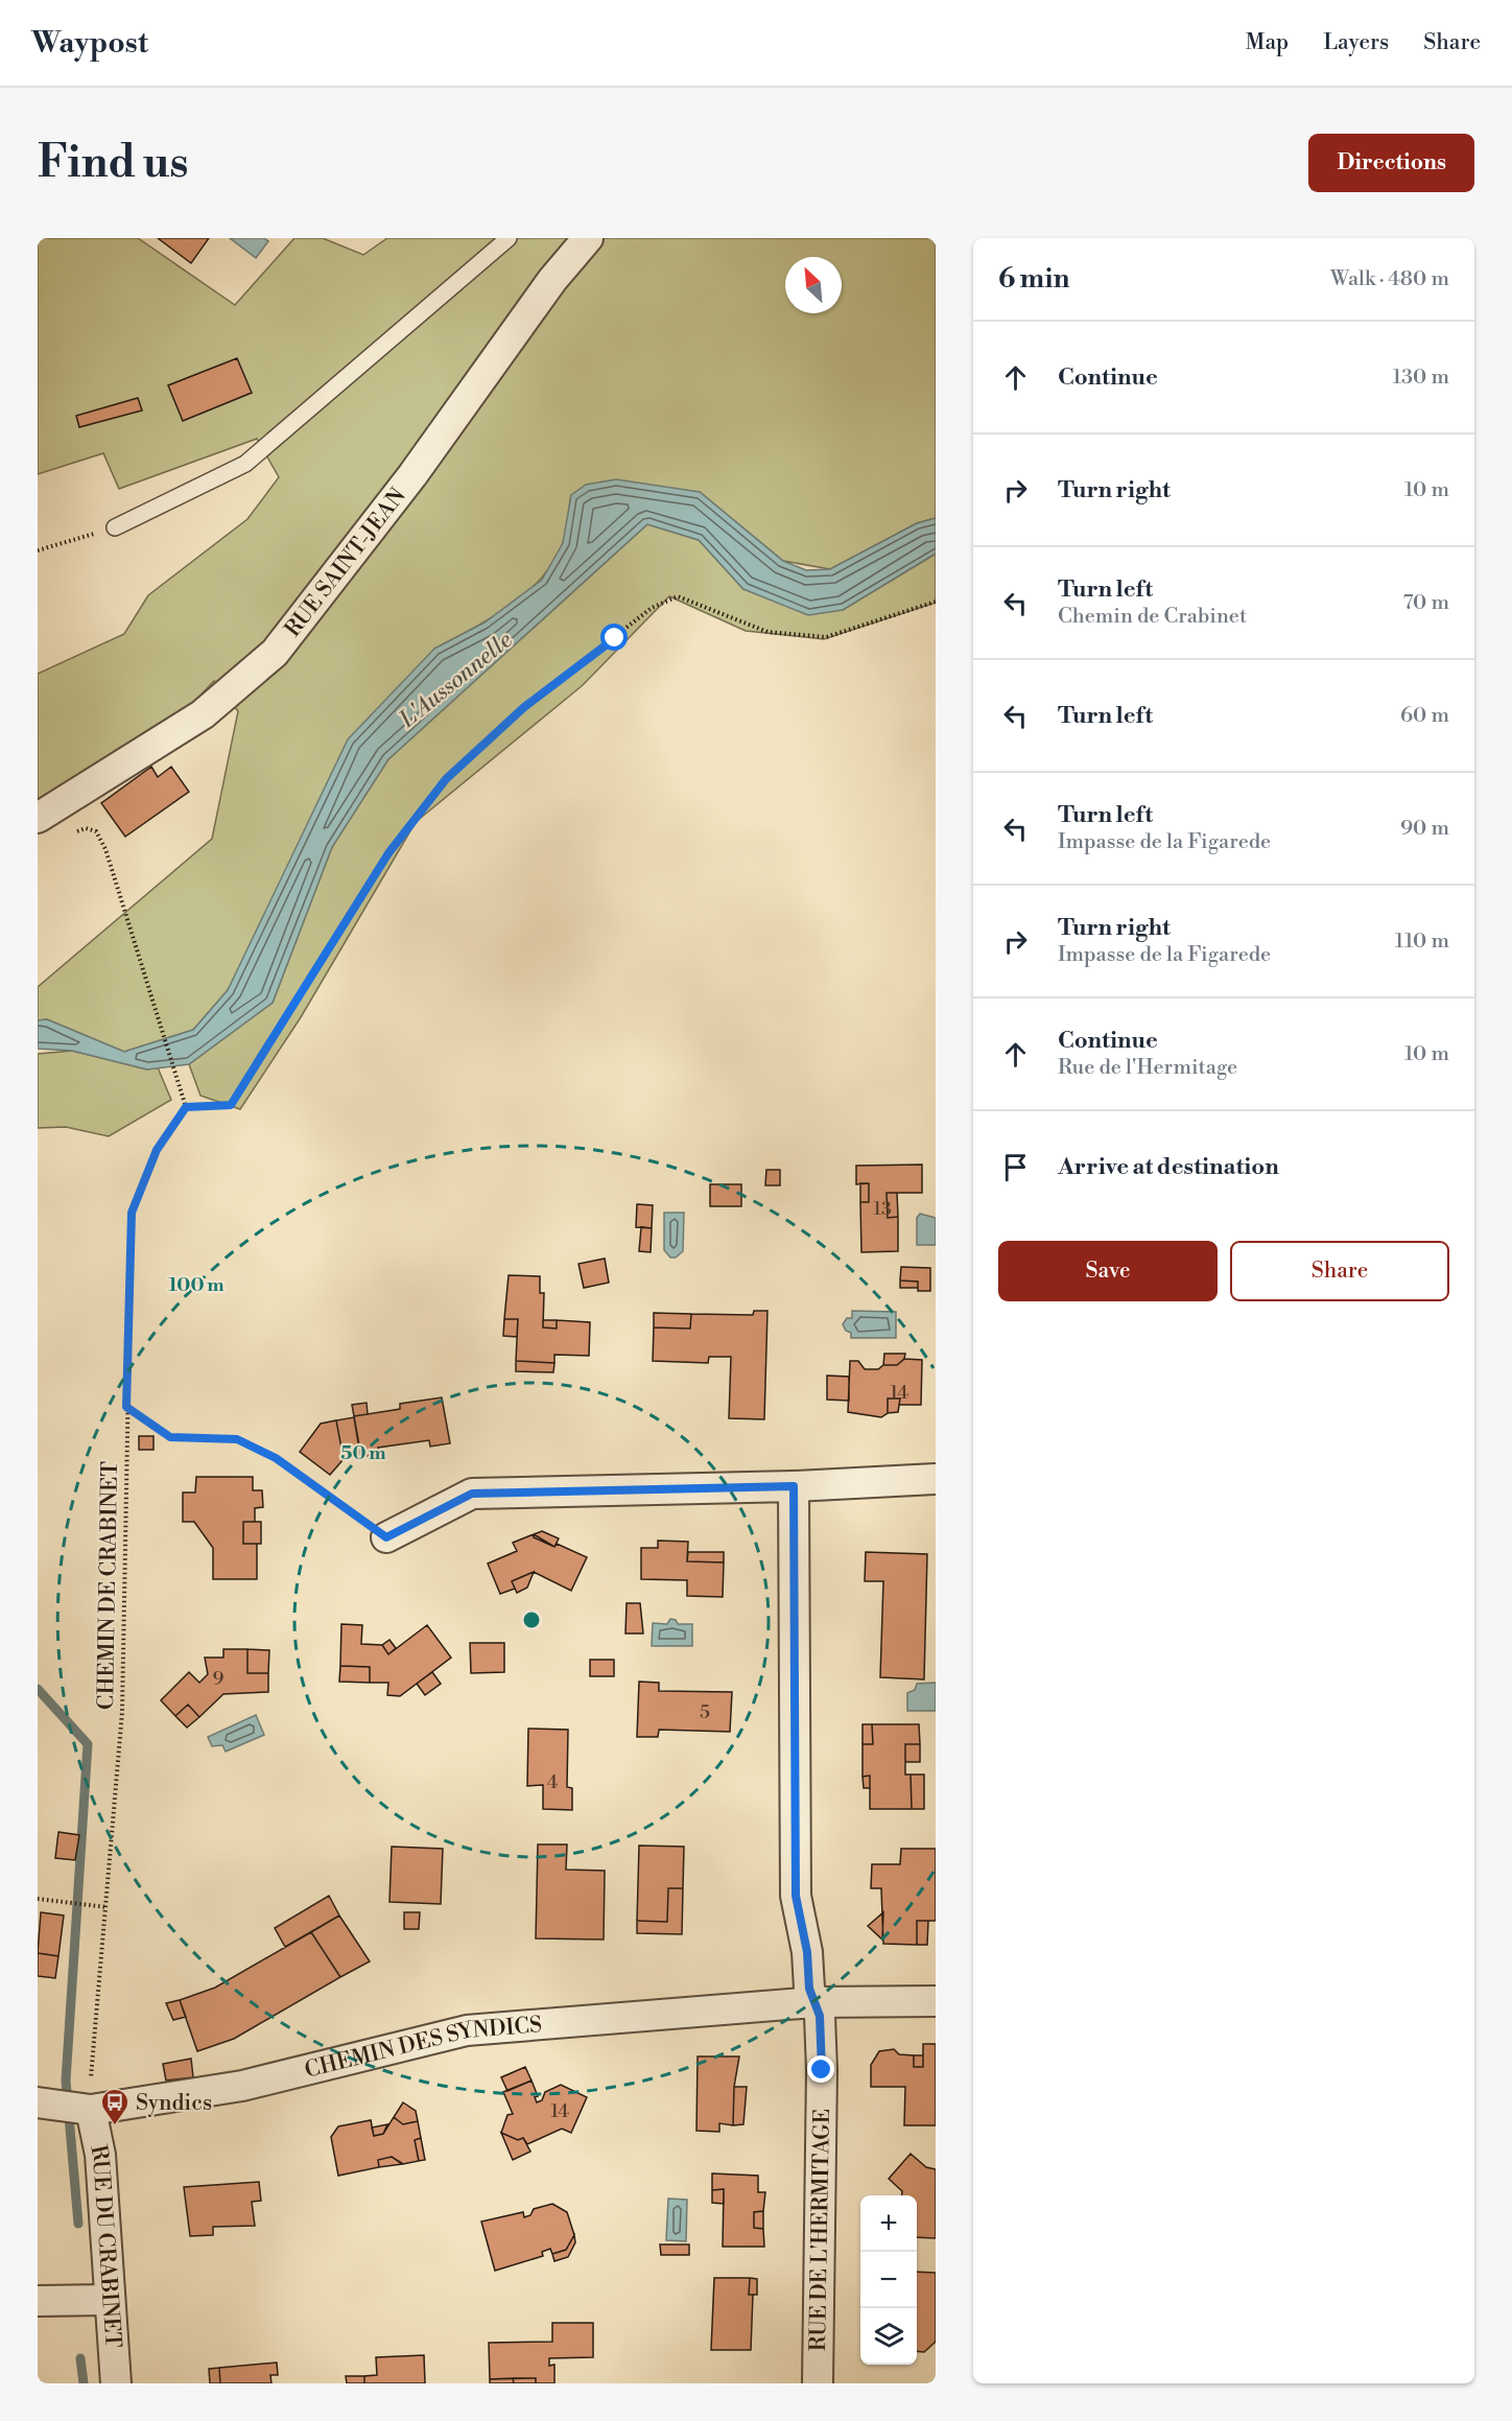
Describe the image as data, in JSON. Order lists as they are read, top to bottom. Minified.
{"streets":{"street":["RUE SAINT-JEAN","CHEMIN DES SYNDICS","RUE DE L'HERMITAGE","RUE DU CRABINET"],"path":["CHEMIN DE CRABINET"]},"crossings":[["CHEMIN DE CRABINET","CHEMIN DES SYNDICS"],["CHEMIN DE CRABINET","RUE DU CRABINET"],["CHEMIN DES SYNDICS","RUE DE L'HERMITAGE"],["CHEMIN DES SYNDICS","RUE DU CRABINET"]],"water":["L'Aussonnelle"],"places":{"bus stop":["Syndics"]},"house_numbers":["13","14","9","5","4","14"],"north":"top left","page":{"header":"Waypost","nav":["Map","Layers","Share"],"buttons":["Directions",["Save","Share"]],"title":"Find us","heading":["6 min","Walk · 480 m"],"list":[["Continue","130 m"],["Turn right","10 m"],["Turn left","Chemin de Crabinet","70 m"],["Turn left","60 m"],["Turn left","Impasse de la Figarede","90 m"],["Turn right","Impasse de la Figarede","110 m"],["Continue","Rue de l'Hermitage","10 m"],"Arrive at destination"],"map_buttons":["+","−"]},"rings":["100 m","50 m"]}
